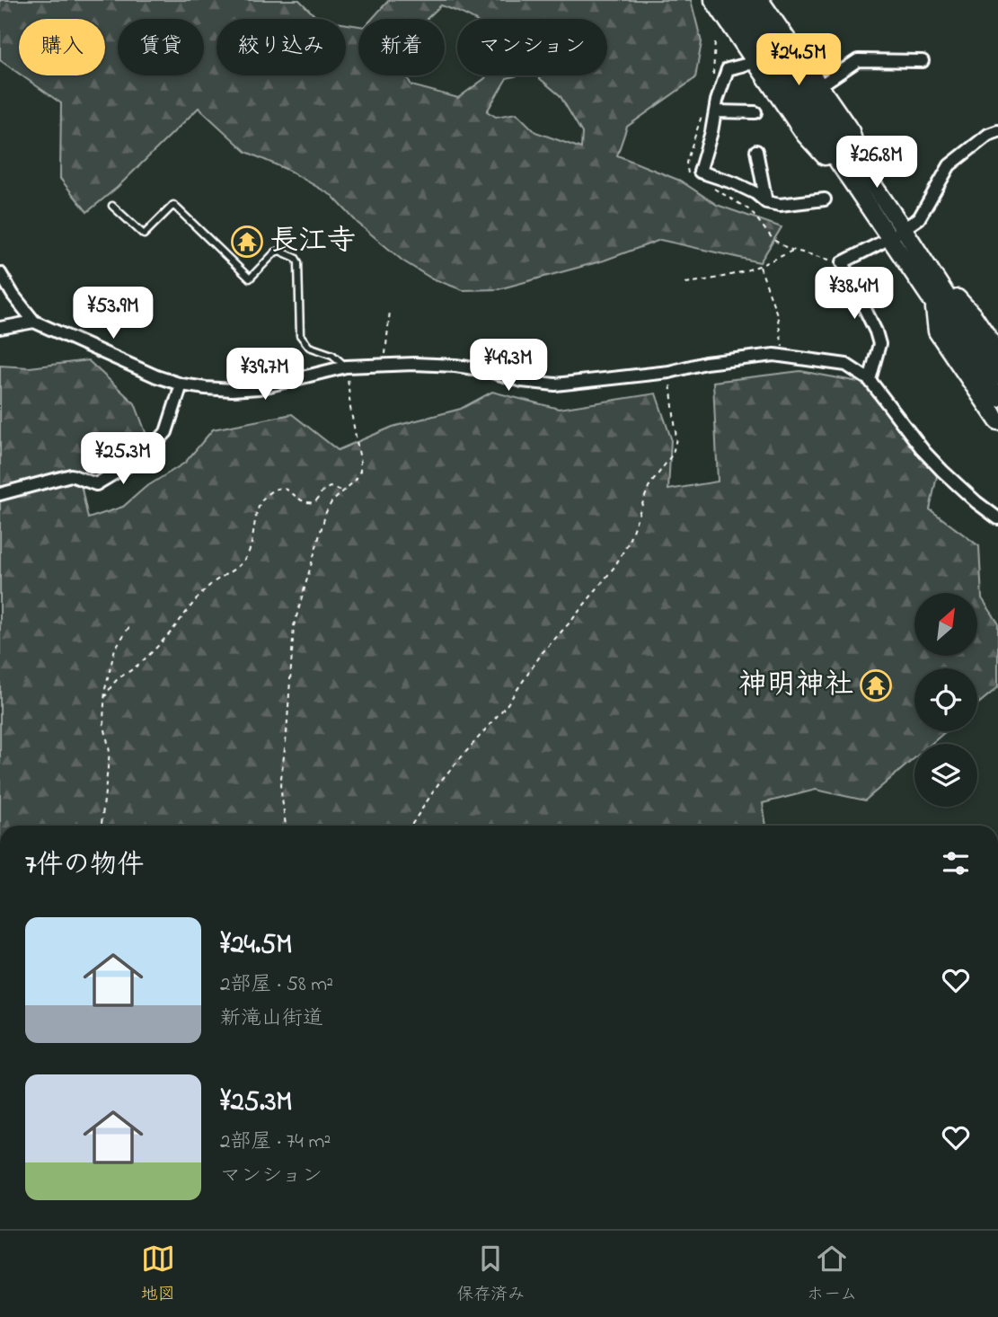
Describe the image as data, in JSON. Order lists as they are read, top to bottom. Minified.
{"places":{"temple":["長江寺","神明神社"]},"north":"top right","page":{"chip":["購入","賃貸","絞り込み","新着","マンション"],"price":["¥24.5M","¥26.8M","¥38.4M","¥53.9M","¥49.3M","¥39.7M","¥25.3M"],"heading":"7件の物件","list":[{"name":"¥24.5M","note":"2部屋 · 58 m² · 新滝山街道"},{"name":"¥25.3M","note":"2部屋 · 74 m² · マンション"}],"tabs":["地図","保存済み","ホーム"]}}
